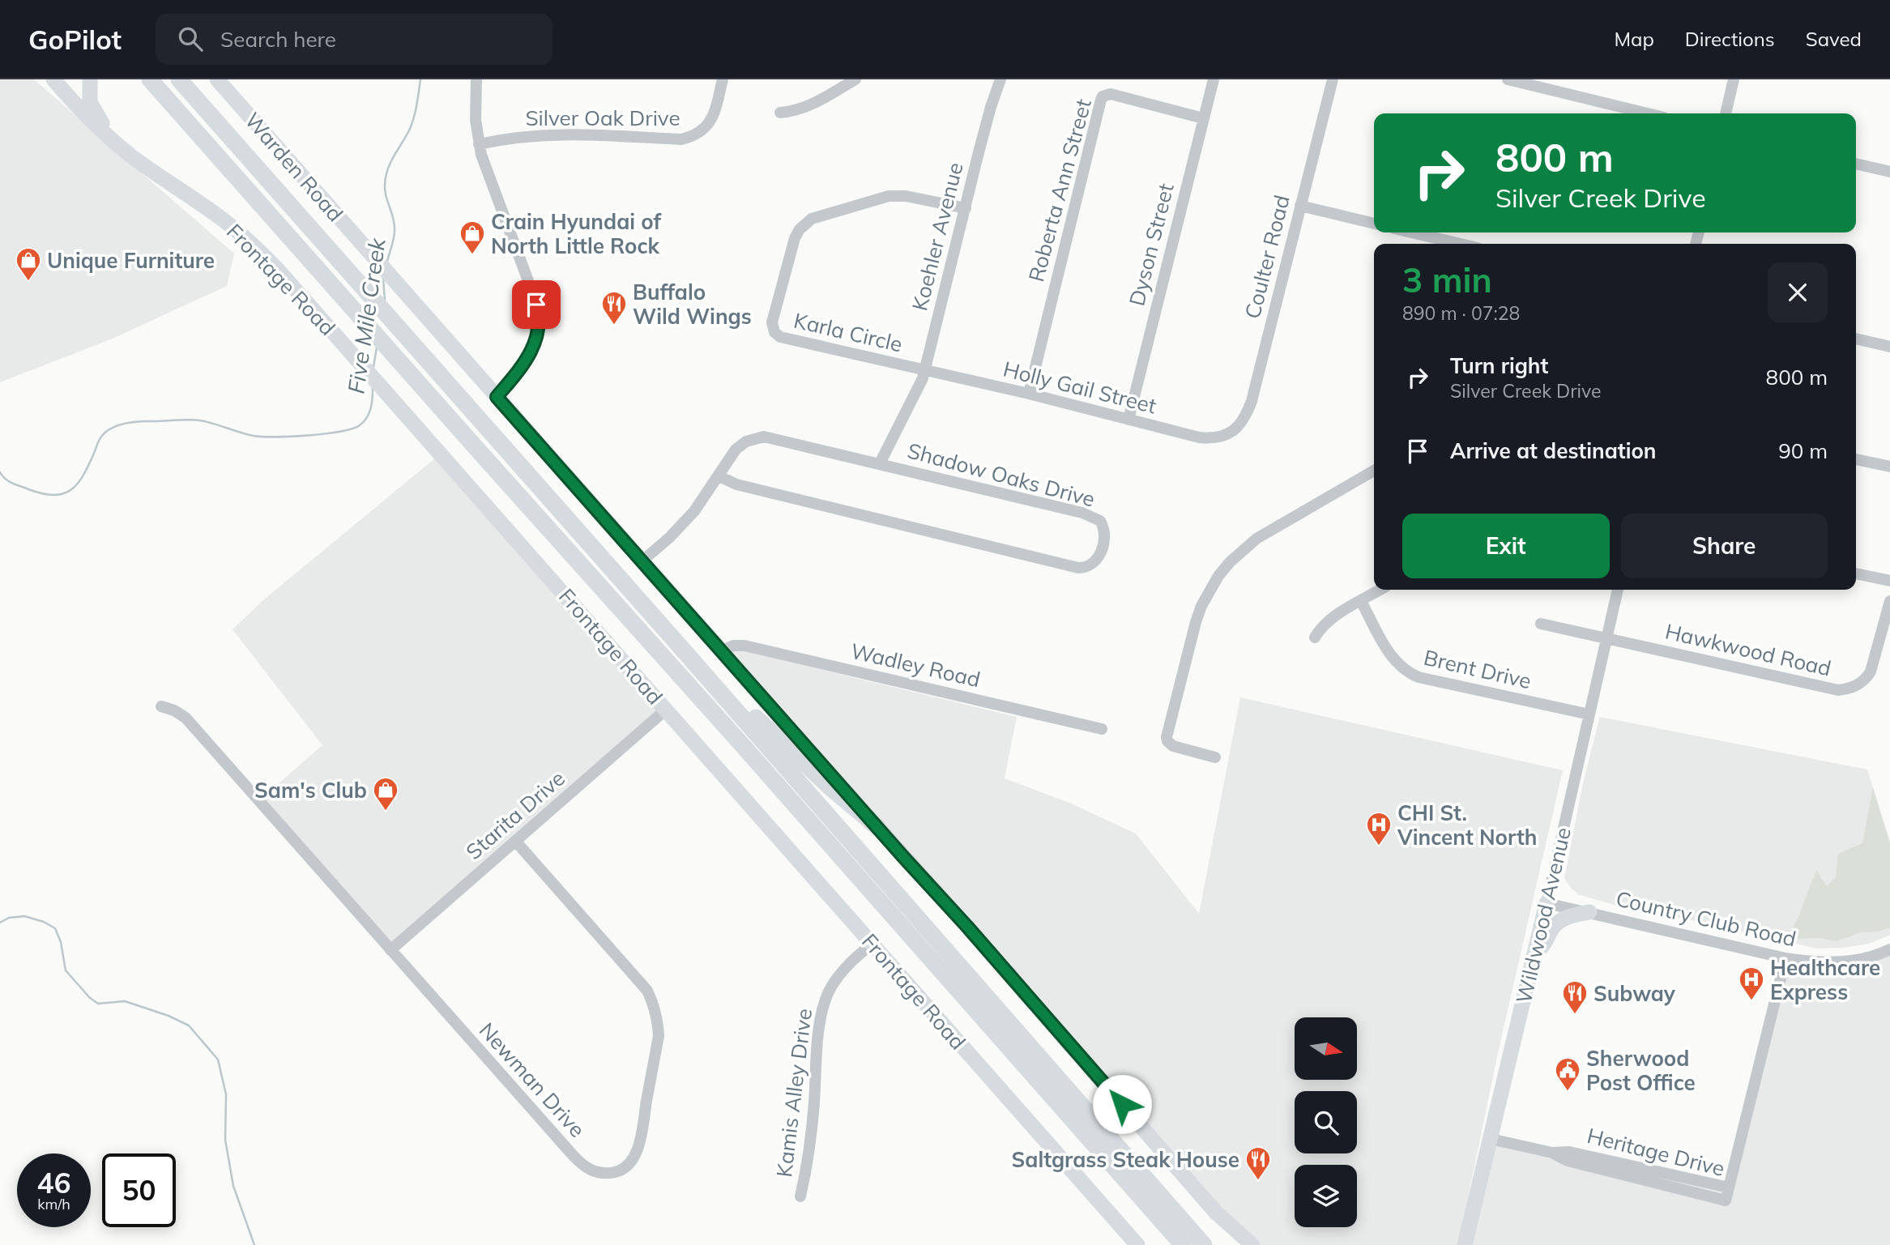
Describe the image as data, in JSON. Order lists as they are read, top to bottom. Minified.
{"streets":{"main road":["Warden Road","Frontage Road","Wildwood Avenue"],"street":["Silver Oak Drive","Roberta Ann Street","Koehler Avenue","Dyson Street","Coulter Road","Karla Circle","Holly Gail Street","Shadow Oaks Drive","Hawkwood Road","Wadley Road","Brent Drive","Starita Drive","Country Club Road","Newman Drive","Kamis Alley Drive","Heritage Drive"]},"crossings":[["Warden Road","Shadow Oaks Drive"],["Warden Road","Wadley Road"],["Roberta Ann Street","Dyson Street"],["Roberta Ann Street","Holly Gail Street"],["Koehler Avenue","Karla Circle"],["Koehler Avenue","Holly Gail Street"],["Koehler Avenue","Shadow Oaks Drive"],["Dyson Street","Holly Gail Street"],["Coulter Road","Holly Gail Street"],["Frontage Road","Starita Drive"],["Frontage Road","Kamis Alley Drive"],["Karla Circle","Holly Gail Street"],["Hawkwood Road","Wildwood Avenue"],["Brent Drive","Wildwood Avenue"],["Starita Drive","Newman Drive"],["Wildwood Avenue","Country Club Road"],["Wildwood Avenue","Heritage Drive"]],"water":["Five Mile Creek"],"places":{"shop":["Crain Hyundai of North Little Rock","Unique Furniture","Sam's Club"],"restaurant":["Buffalo Wild Wings","Subway","Saltgrass Steak House"],"hospital":["CHI St. Vincent North","Healthcare Express"],"public building":["Sherwood Post Office"]},"north":"right","page":{"header":"GoPilot","search":"Search here","nav":["Map","Directions","Saved"],"turn":["800 m","Silver Creek Drive"],"heading":["3 min","890 m · 07:28"],"list":[{"name":"Turn right","note":"Silver Creek Drive","value":"800 m"},{"name":"Arrive at destination","value":"90 m"}],"buttons":["Exit","Share"],"speed":"46 km/h","limit":"50"}}
